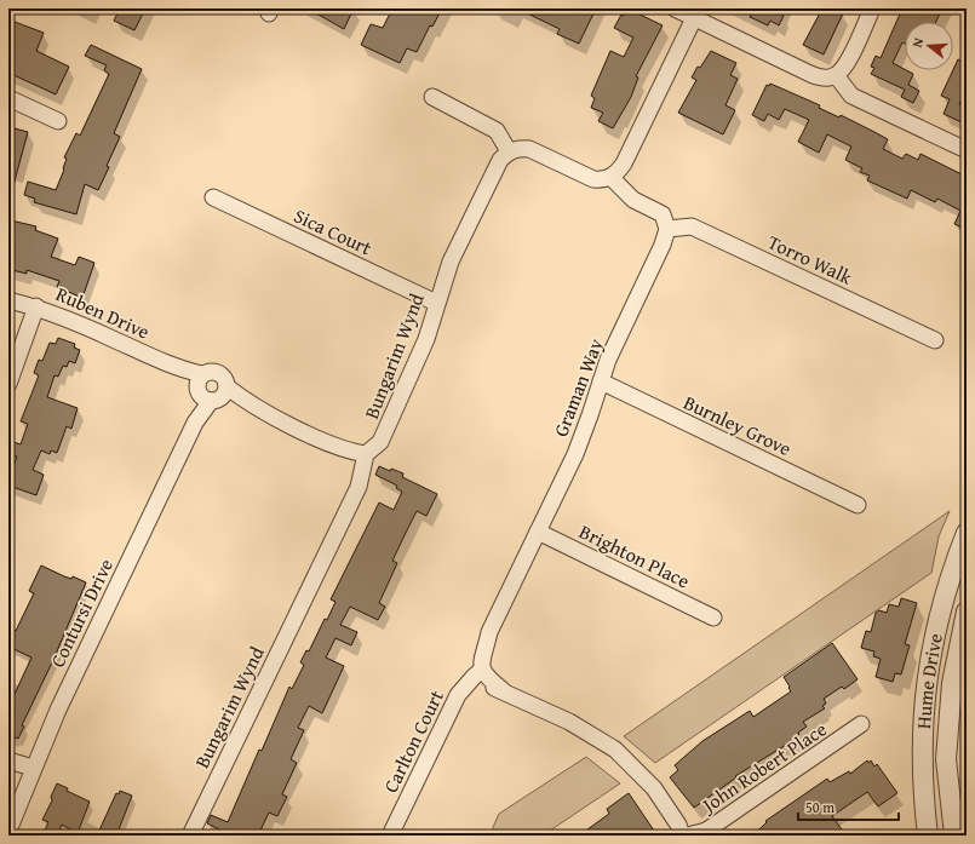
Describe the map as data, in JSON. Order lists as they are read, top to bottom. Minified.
{"streets":{"street":["Sica Court","Torro Walk","Ruben Drive","Bungarim Wynd","Graman Way","Burnley Grove","Brighton Place","Contursi Drive","Hume Drive","Carlton Court","John Robert Place"]},"crossings":[["Sica Court","Bungarim Wynd"],["Torro Walk","Graman Way"],["Ruben Drive","Contursi Drive"],["Graman Way","Burnley Grove"],["Graman Way","Brighton Place"],["Graman Way","Carlton Court"]],"scale_bar":"50 m","north":"left"}
